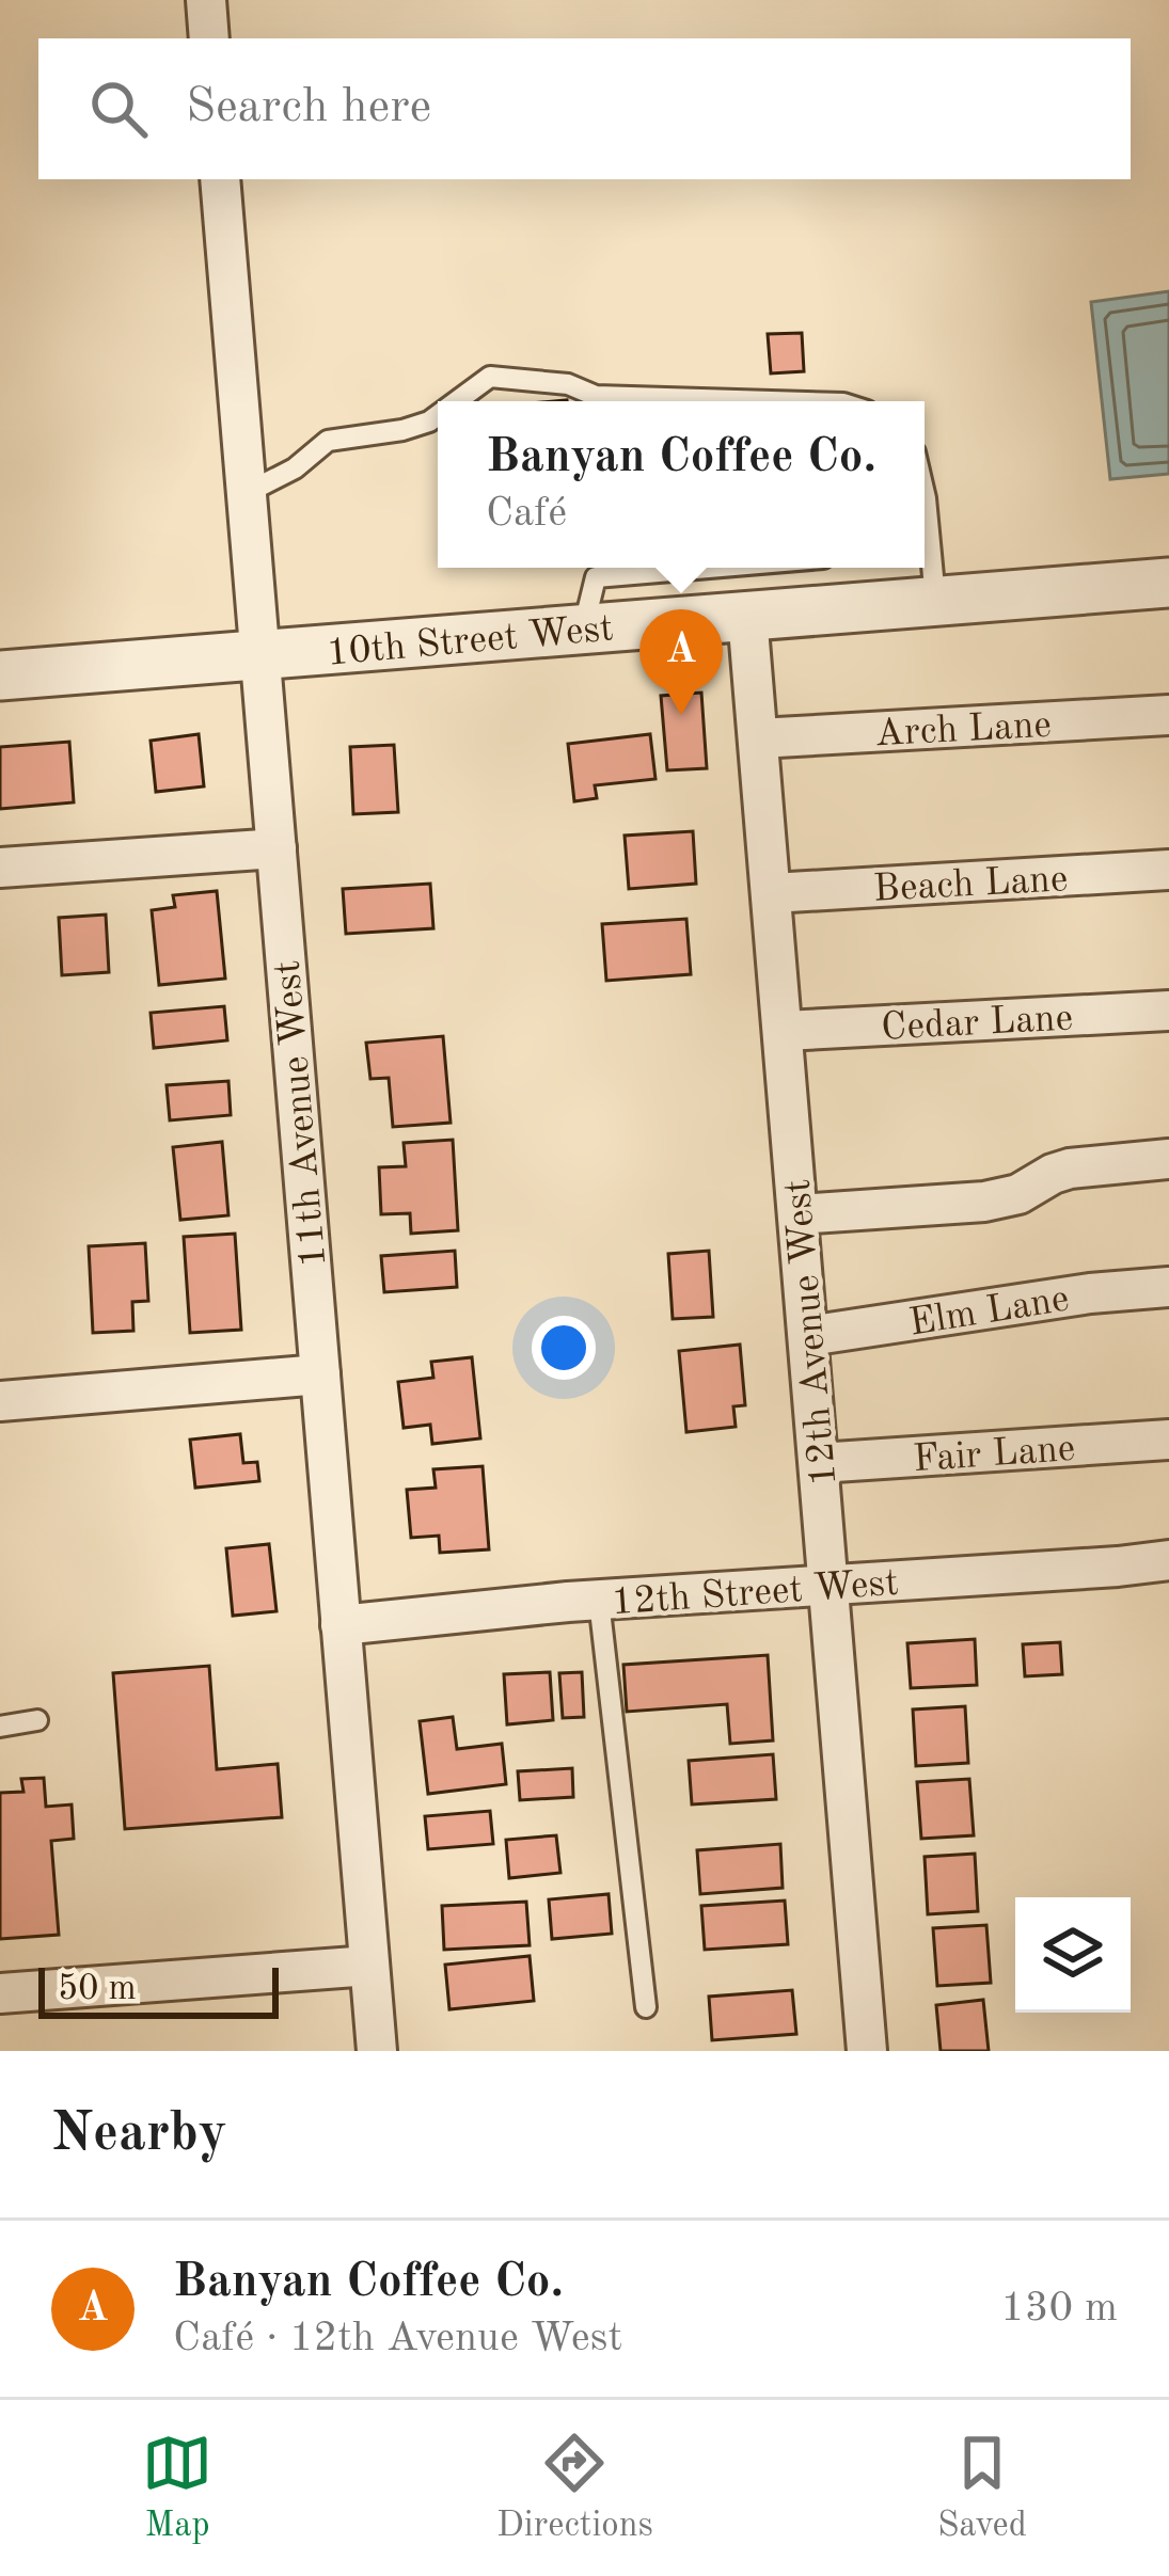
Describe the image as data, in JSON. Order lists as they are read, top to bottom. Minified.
{"streets":{"street":["10th Street West","Arch Lane","Beach Lane","Cedar Lane","11th Avenue West","Elm Lane","12th Avenue West","Fair Lane","12th Street West"]},"crossings":[["10th Street West","11th Avenue West"],["10th Street West","12th Avenue West"],["Arch Lane","12th Avenue West"],["Beach Lane","12th Avenue West"],["Cedar Lane","12th Avenue West"],["11th Avenue West","12th Street West"],["Elm Lane","12th Avenue West"],["12th Avenue West","Fair Lane"],["12th Avenue West","12th Street West"]],"scale_bar":"50 m","page":{"search":"Search here","popup":["Banyan Coffee Co.","Café"],"pins":"A","scale":"50 m","heading":"Nearby","list":[{"mark":"A","name":"Banyan Coffee Co.","note":"Café · 12th Avenue West","value":"130 m"}],"nav":["Map","Directions","Saved"]}}
